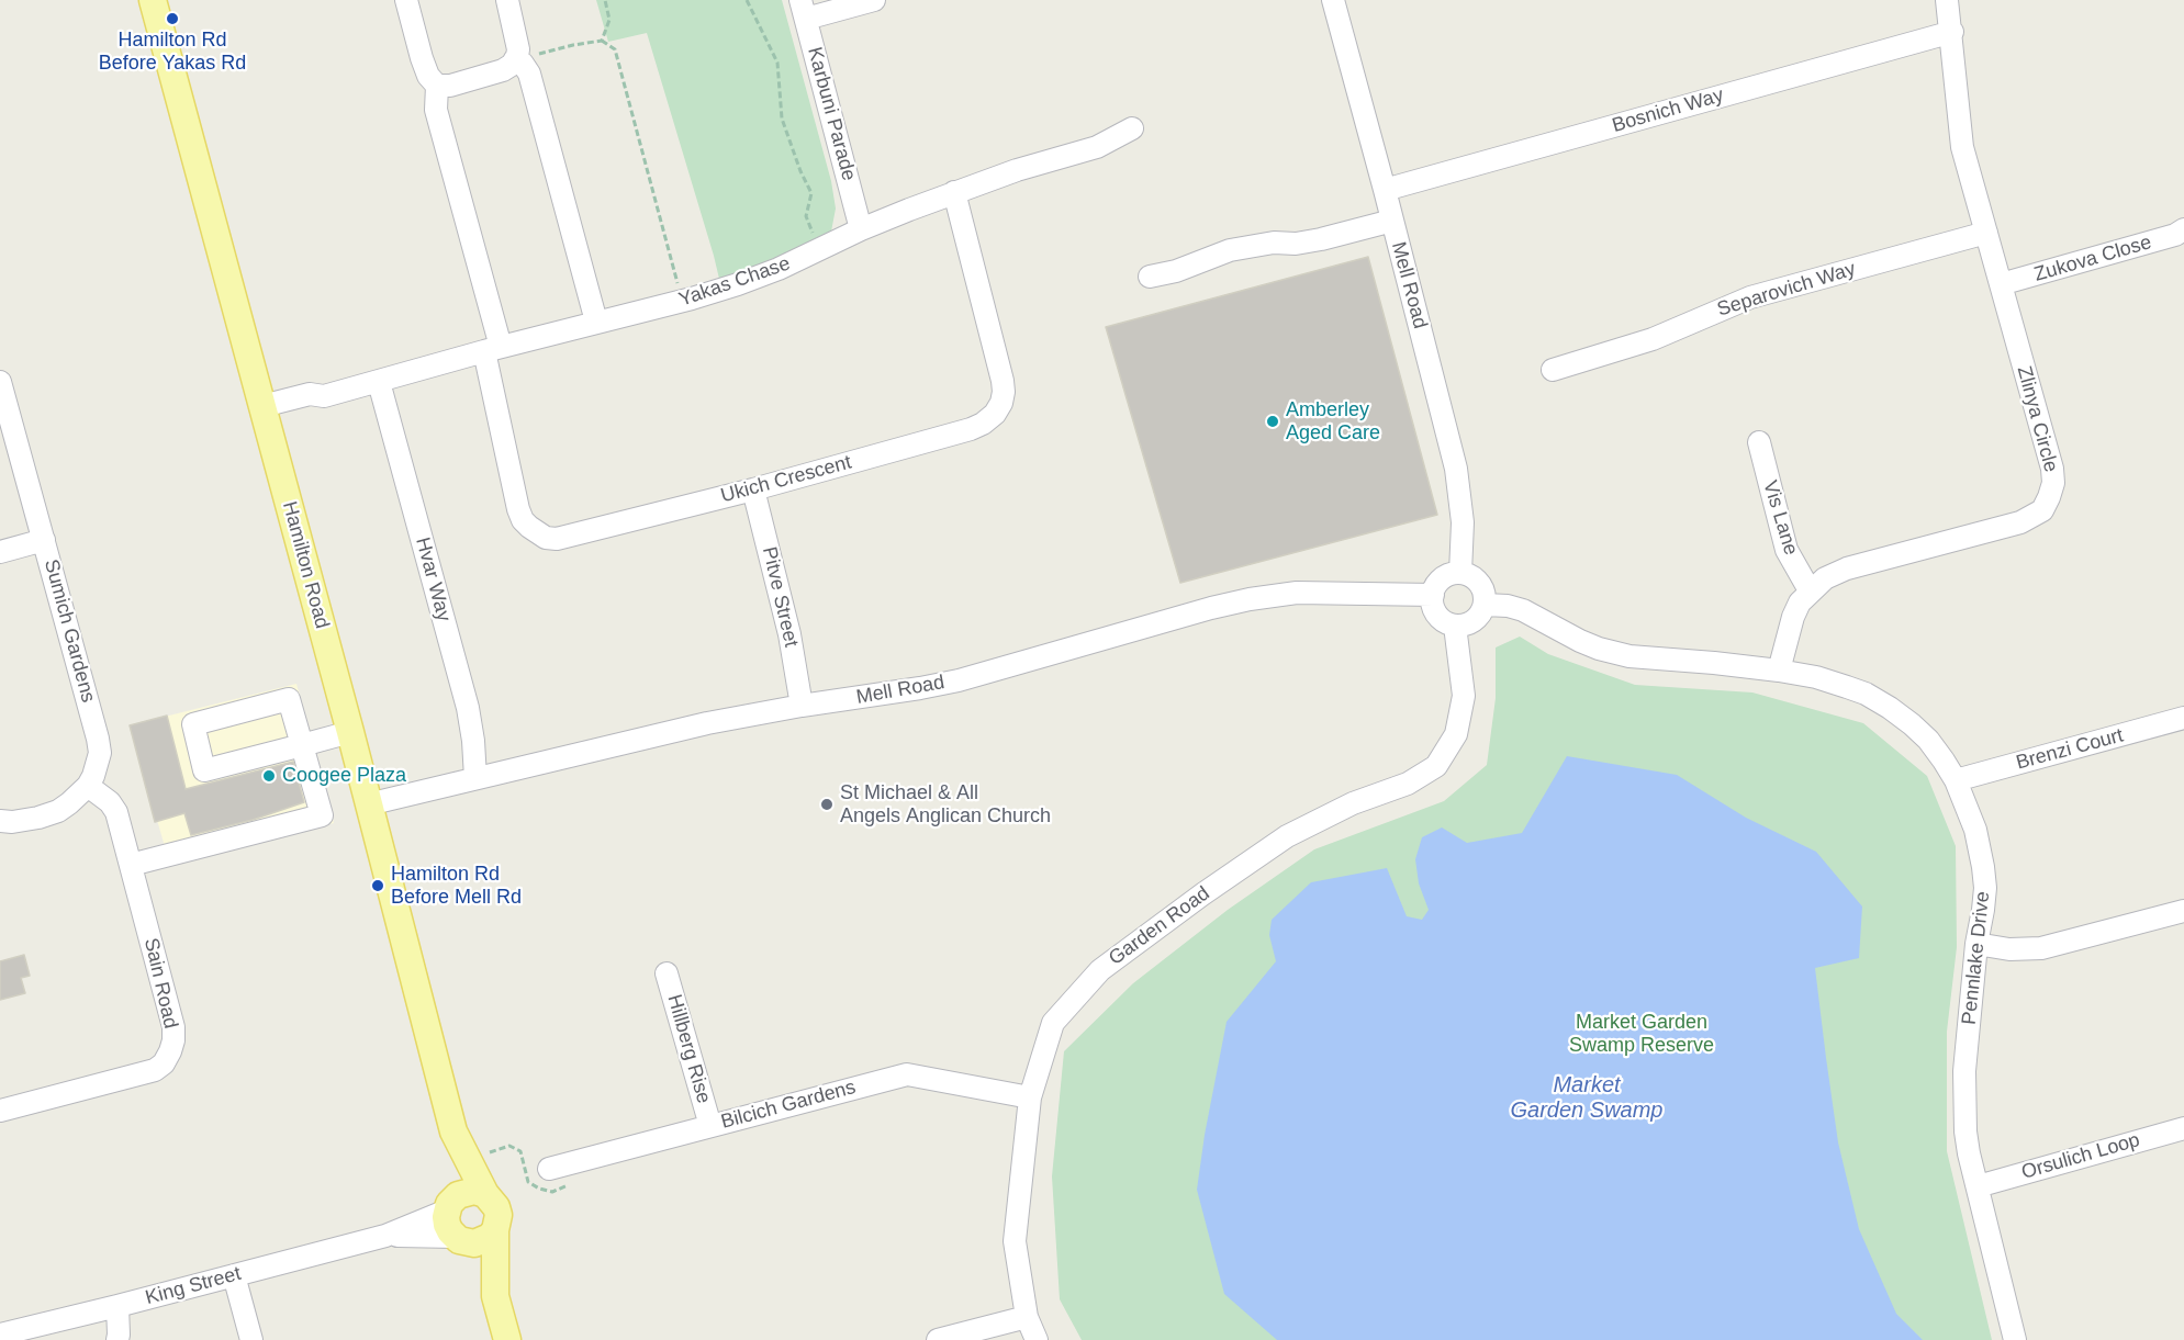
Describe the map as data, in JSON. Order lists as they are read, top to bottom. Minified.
{"streets":{"main road":["Hamilton Road"],"street":["Bosnich Way","Karbuni Parade","Zukova Close","Yakas Chase","Mell Road","Separovich Way","Zlinya Circle","Ukich Crescent","Vis Lane","Hvar Way","Pitve Street","Sumich Gardens","Brenzi Court","Garden Road","Pennlake Drive","Sain Road","Hillberg Rise","Bilcich Gardens","Orsulich Loop","King Street"]},"crossings":[["Bosnich Way","Mell Road"],["Bosnich Way","Zlinya Circle"],["Karbuni Parade","Yakas Chase"],["Zukova Close","Zlinya Circle"],["Yakas Chase","Ukich Crescent"],["Yakas Chase","Hamilton Road"],["Yakas Chase","Hvar Way"],["Mell Road","Hamilton Road"],["Mell Road","Hvar Way"],["Mell Road","Pitve Street"],["Mell Road","Garden Road"],["Mell Road","Pennlake Drive"],["Separovich Way","Zlinya Circle"],["Zlinya Circle","Vis Lane"],["Zlinya Circle","Pennlake Drive"],["Ukich Crescent","Pitve Street"],["Hamilton Road","King Street"],["Sumich Gardens","Sain Road"],["Brenzi Court","Pennlake Drive"],["Garden Road","Pennlake Drive"],["Garden Road","Bilcich Gardens"],["Pennlake Drive","Orsulich Loop"],["Hillberg Rise","Bilcich Gardens"]],"water":["Market Garden Swamp"],"parks":["Market Garden Swamp Reserve"],"places":["Hamilton Rd Before Yakas Rd","Amberley Aged Care","Coogee Plaza","St Michael & All Angels Anglican Church","Hamilton Rd Before Mell Rd"]}
